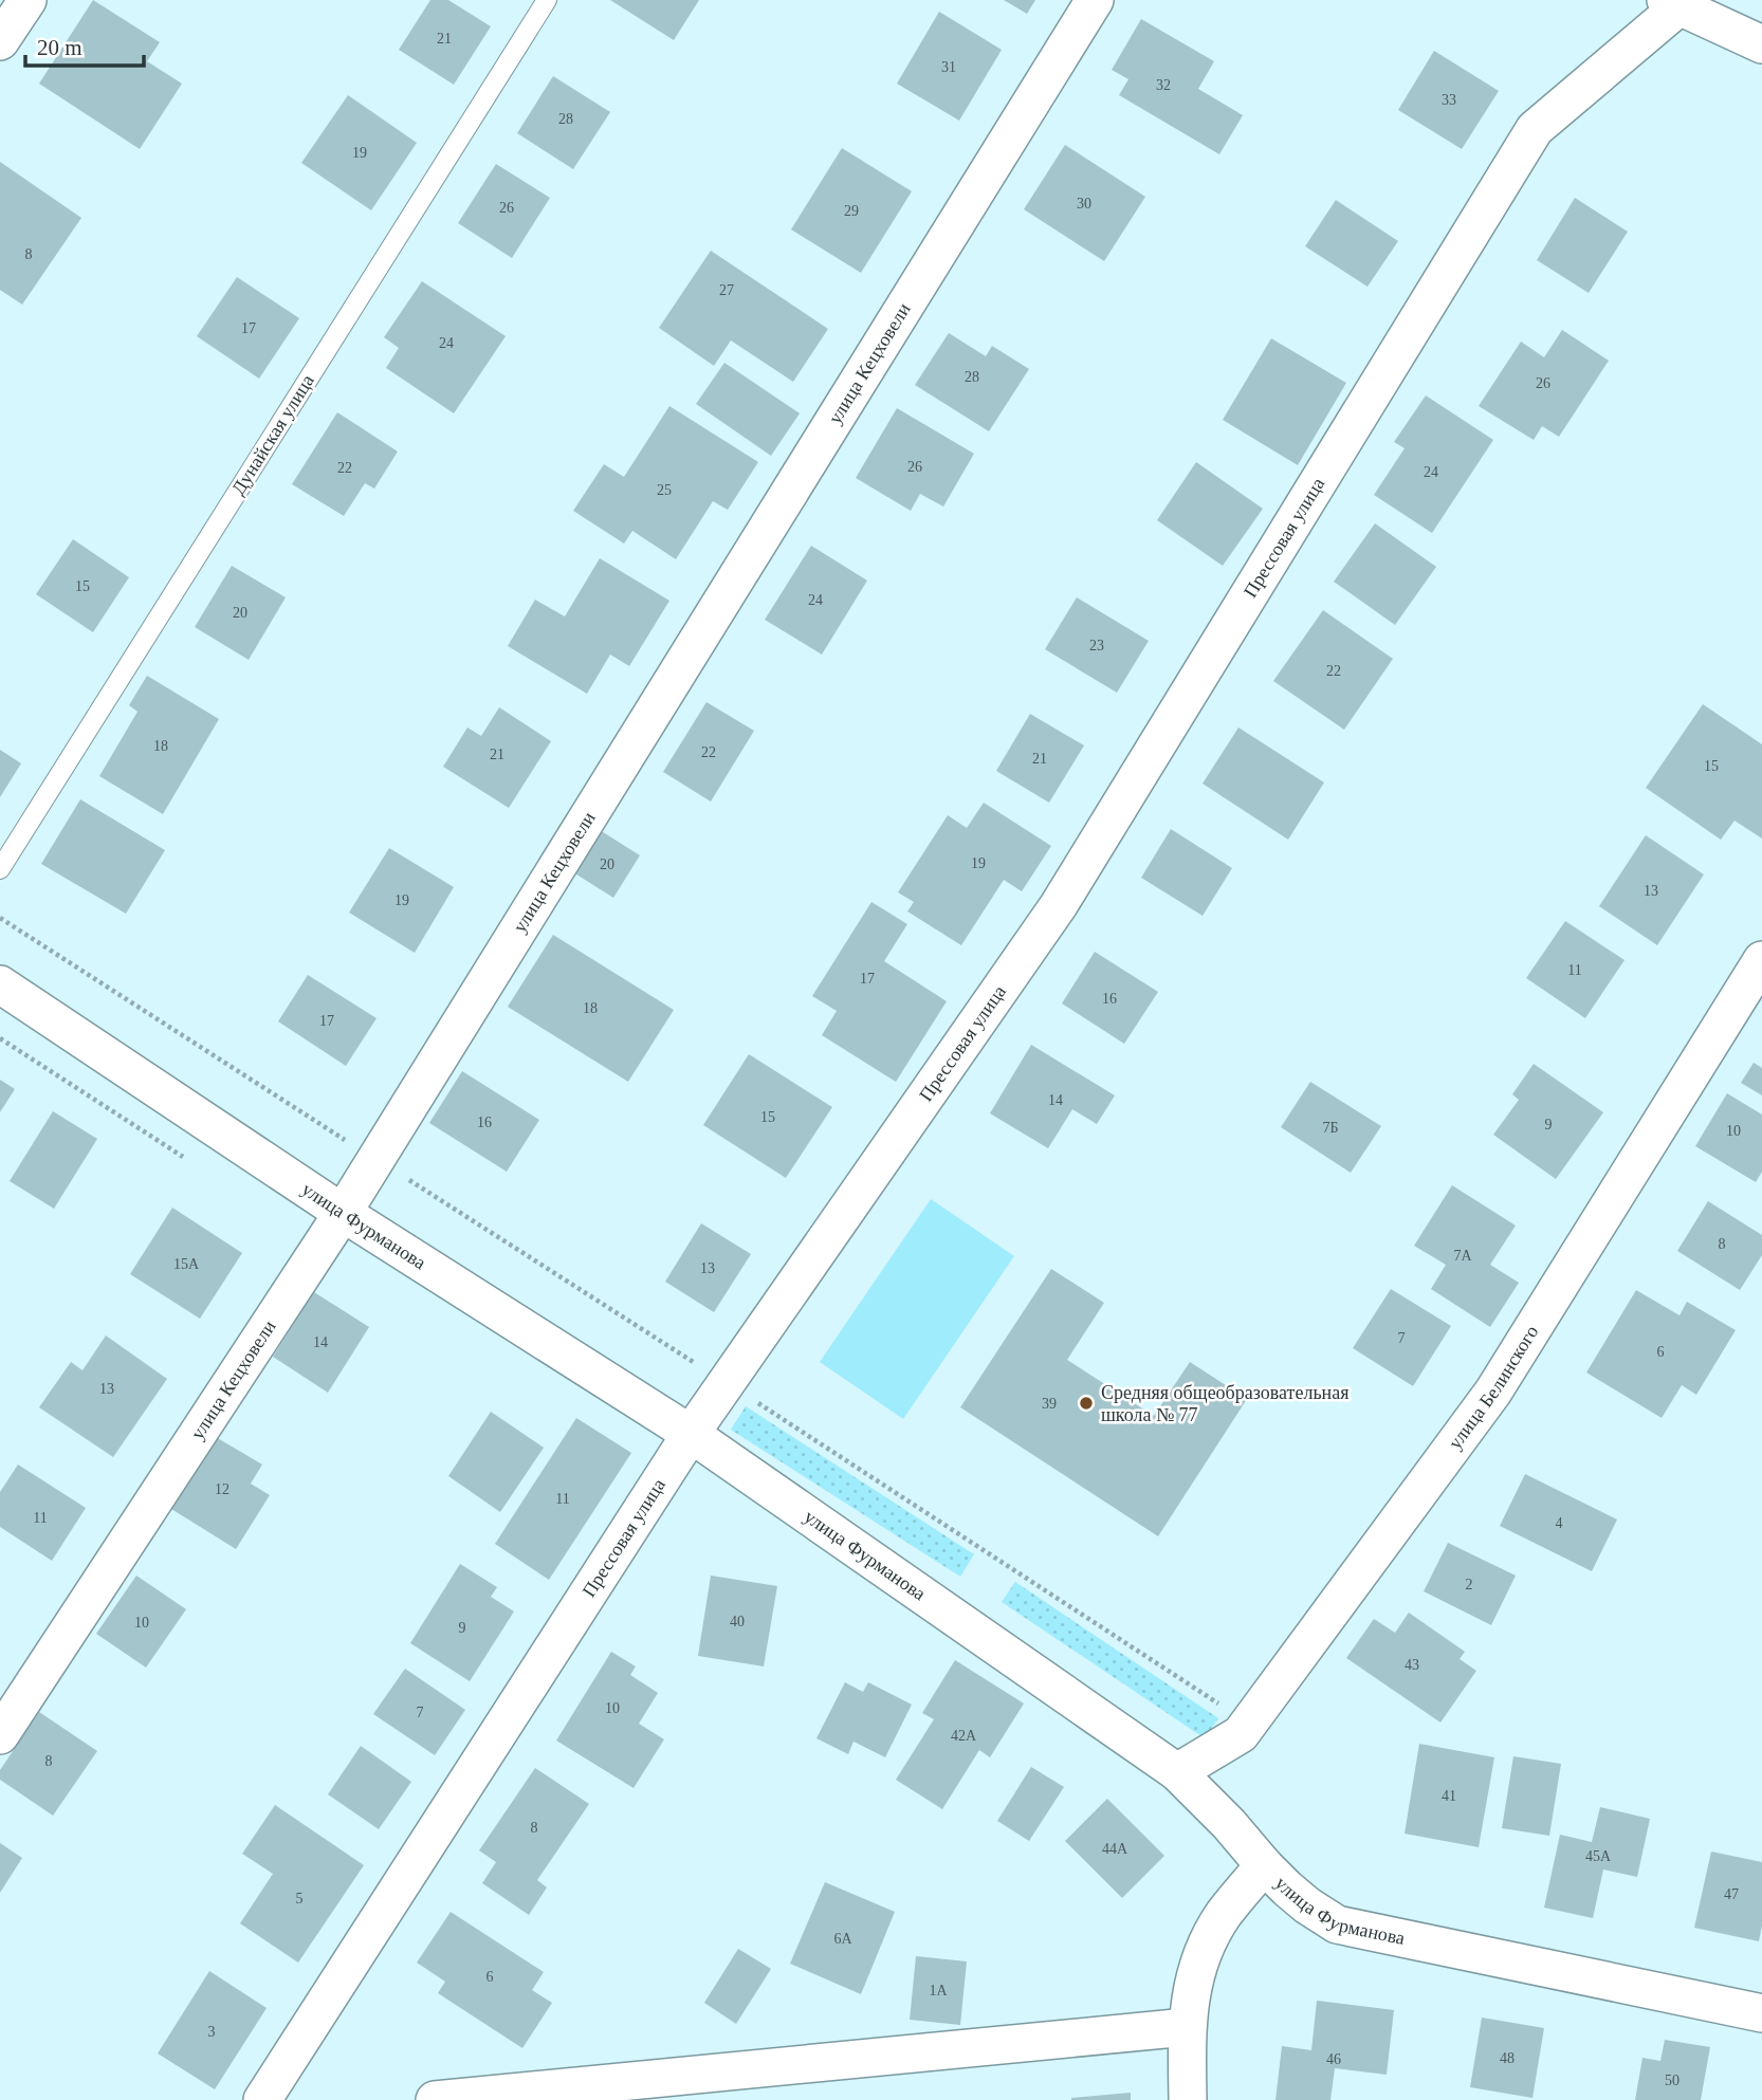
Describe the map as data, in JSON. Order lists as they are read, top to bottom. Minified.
{"streets":{"street":["улица Кецховели","Прессовая улица","улица Фурманова","улица Белинского"],"lane":["Дунайская улица"]},"crossings":[["улица Кецховели","улица Фурманова"],["Прессовая улица","улица Фурманова"],["улица Фурманова","улица Белинского"]],"places":["Средняя общеобразовательная школа № 77"],"house_numbers":["21","31","32","33","28","19","30","26","29","8","27","17","24","28","26","26","22","24","25","15","24","20","23","22","18","22","21","21","15","19","20","13","19","11","17","16","18","17","14","15","16","9","7Б","10","8","7А","15А","13","7","14","6","13","39","12","11","11","4","2","40","10","9","43","10","7","42А","8","41","8","44А","45А","47","5","6А","6","1А","3","48","46","50"],"scale_bar":"20 m"}
